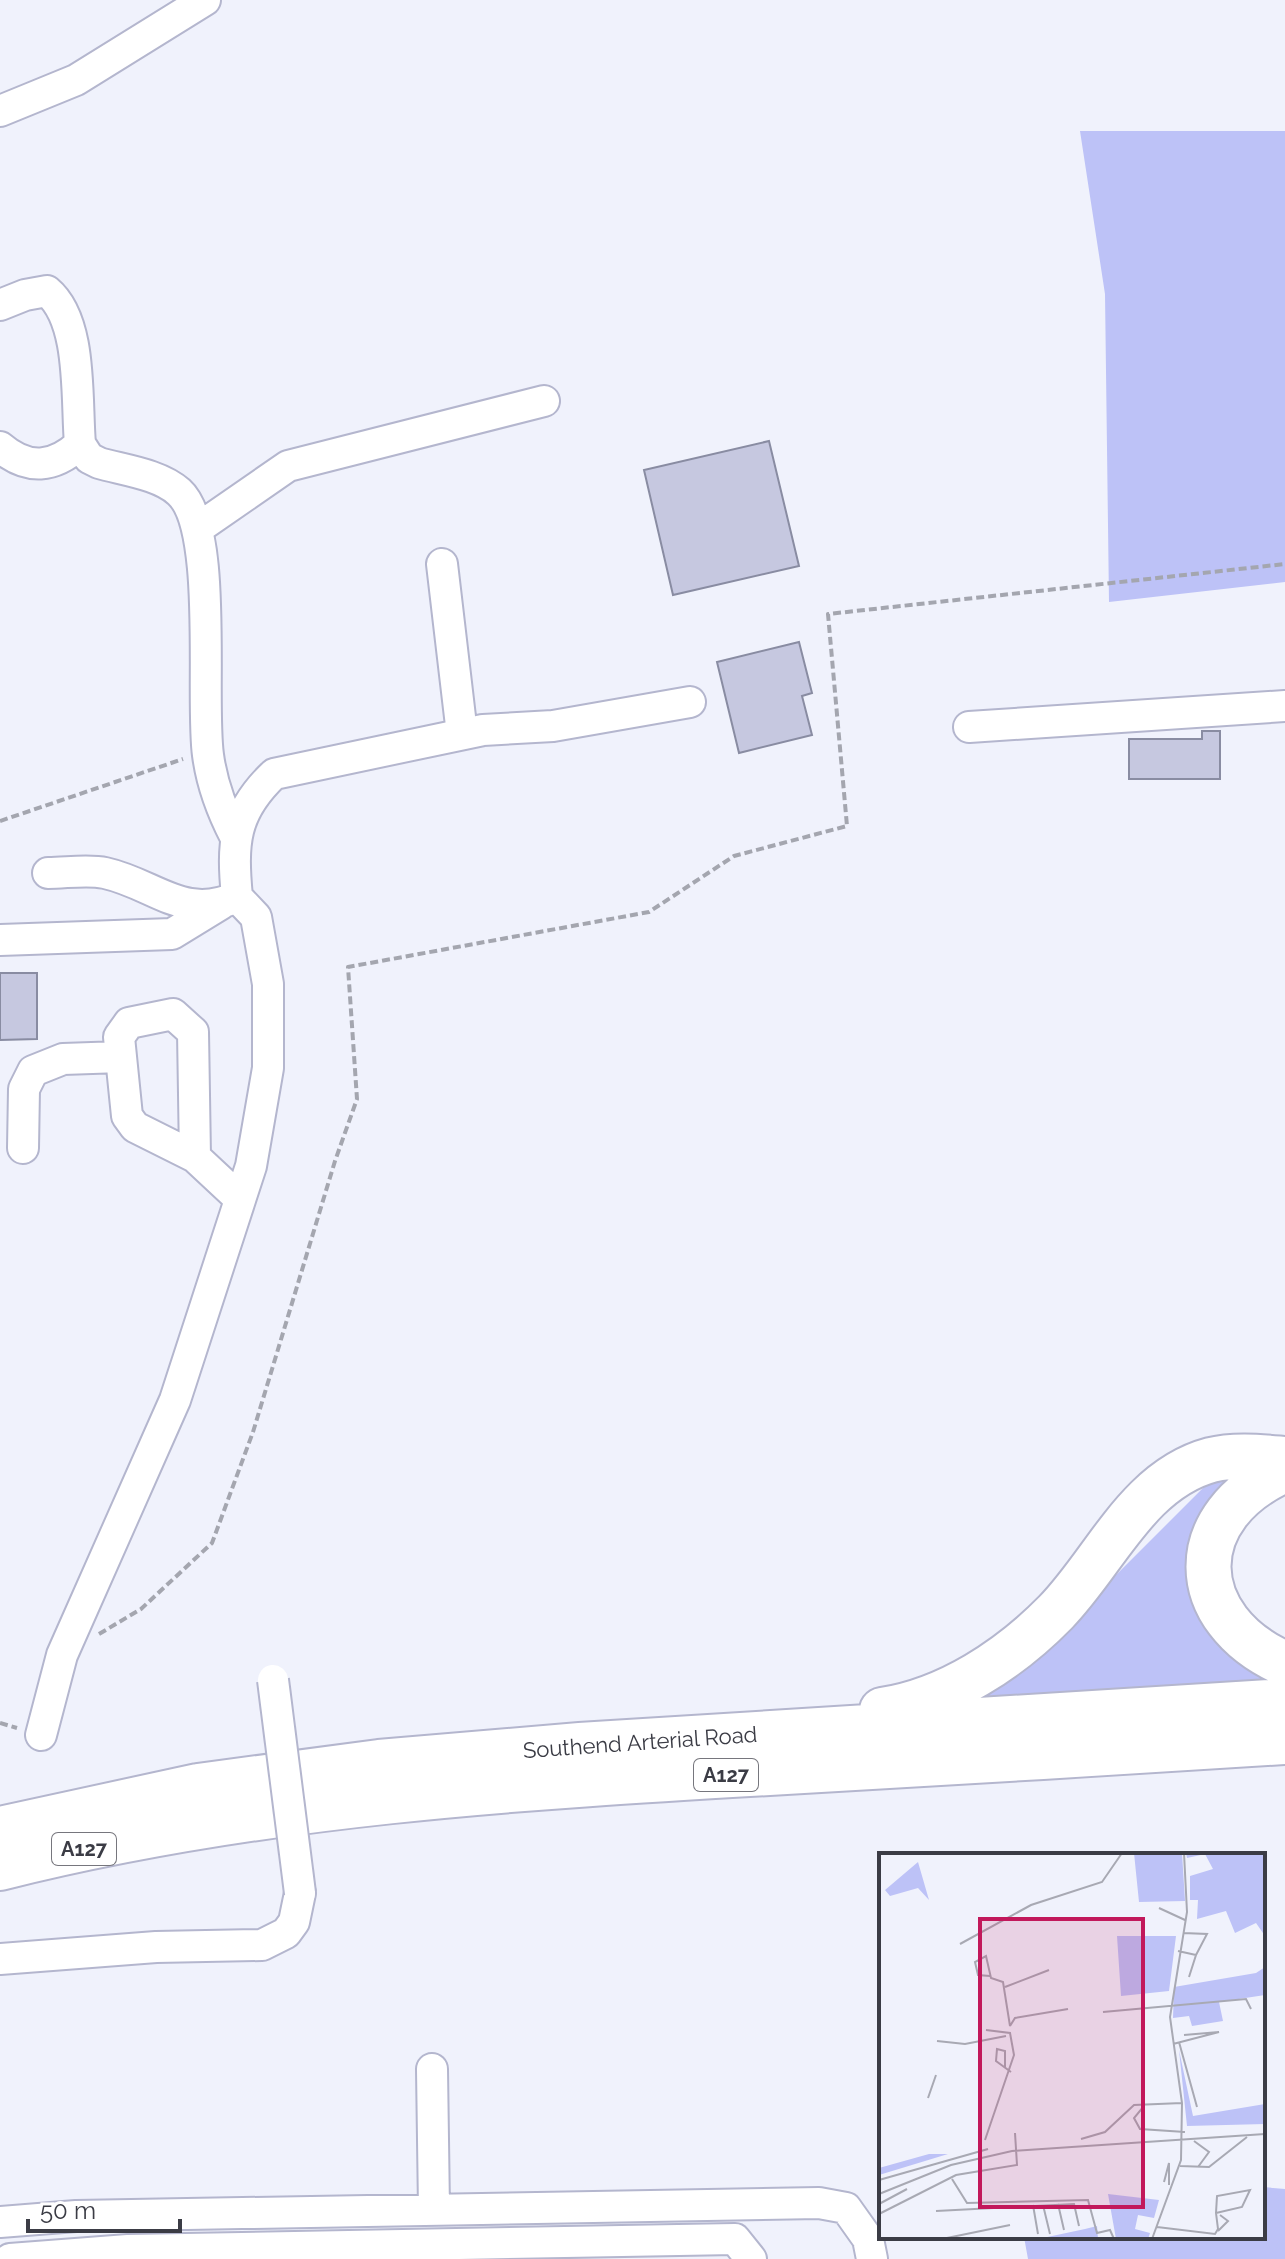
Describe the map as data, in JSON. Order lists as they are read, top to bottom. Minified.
{"streets":{"highway":["Southend Arterial Road","A127"]},"scale_bar":"50 m"}
